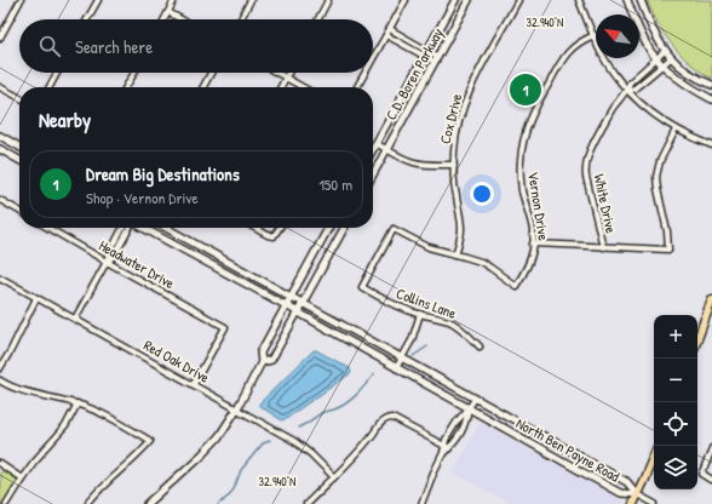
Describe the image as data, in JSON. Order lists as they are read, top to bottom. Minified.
{"streets":{"street":["C.D. Boren Parkway","Cox Drive","White Drive","Vernon Drive","Headwater Drive","Collins Lane","Red Oak Drive","North Ben Payne Road"]},"crossings":[["Cox Drive","Vernon Drive"],["Cox Drive","Collins Lane"],["Vernon Drive","Collins Lane"],["Headwater Drive","Red Oak Drive"]],"north":"top left","page":{"search":"Search here","pins":"1","heading":"Nearby","list":[{"mark":"1","name":"Dream Big Destinations","note":"Shop · Vernon Drive","value":"150 m"}],"map_buttons":["+","−"]},"coordinates":["32.940°N"]}
